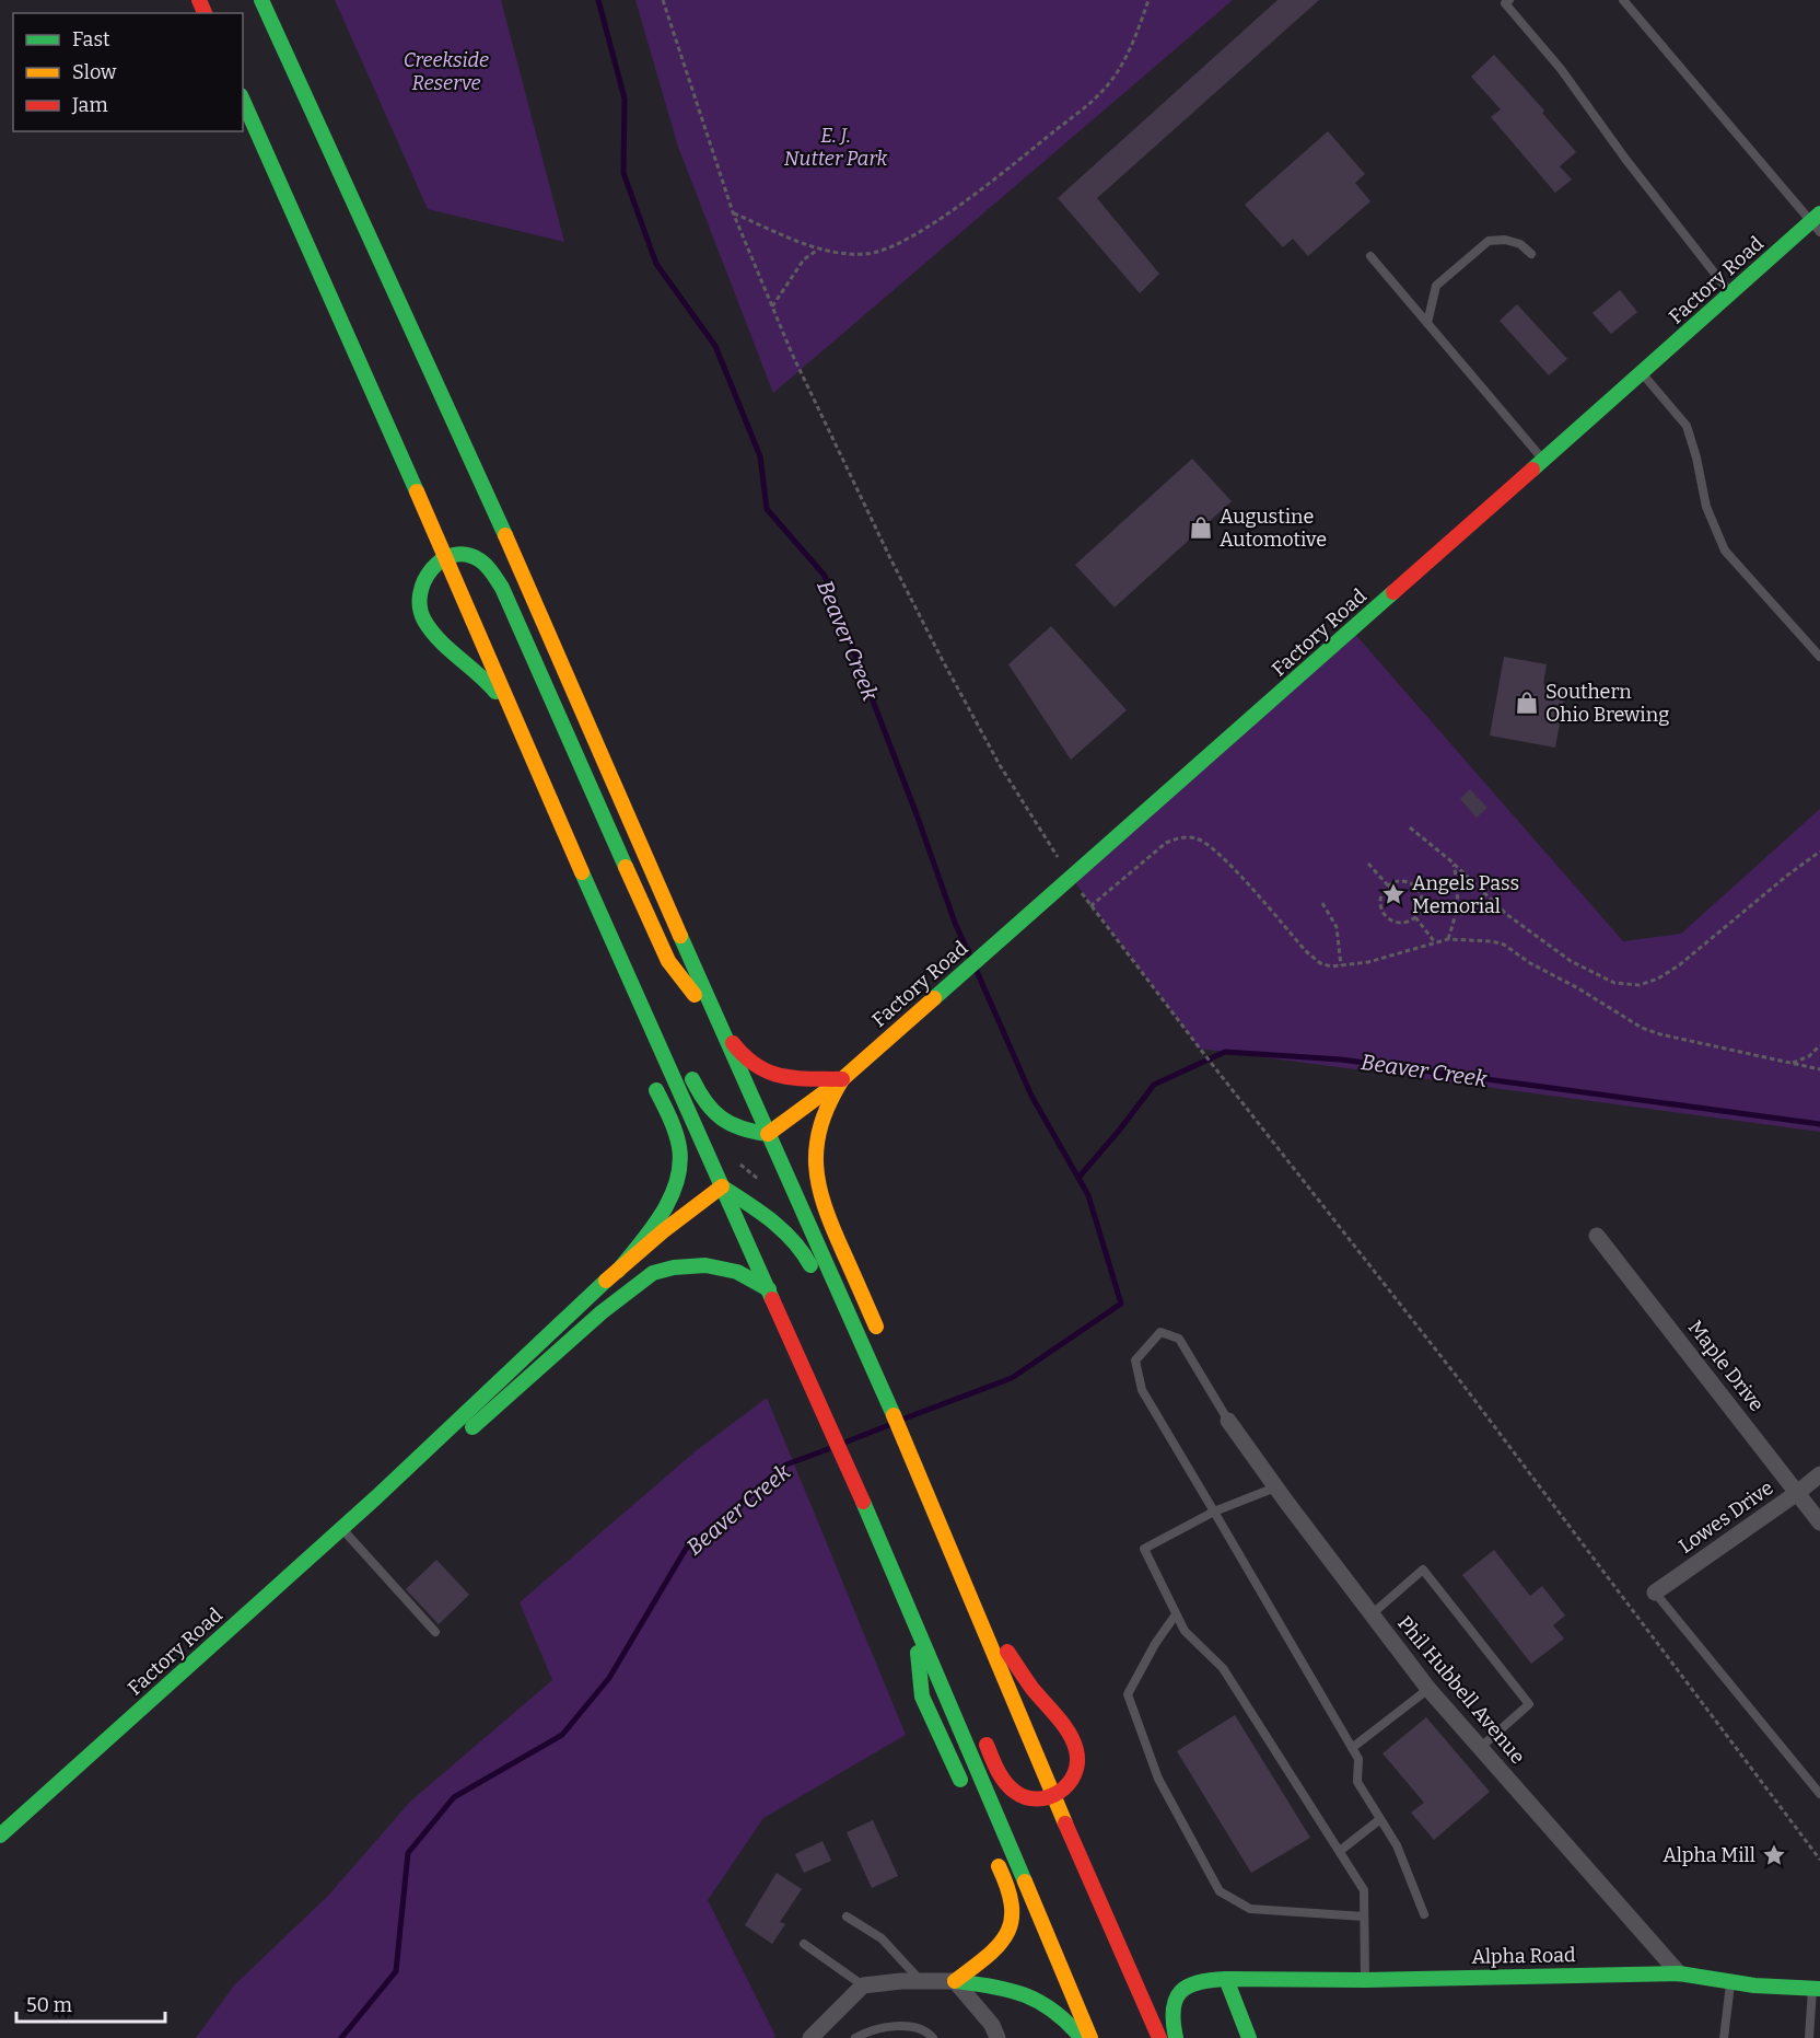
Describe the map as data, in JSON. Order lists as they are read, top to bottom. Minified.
{"streets":{"main road":["Factory Road","Alpha Road"],"street":["Maple Drive","Lowes Drive","Phil Hubbell Avenue"]},"crossings":[["Maple Drive","Lowes Drive"],["Phil Hubbell Avenue","Alpha Road"]],"water":["Beaver Creek"],"parks":["Creekside Reserve","E. J. Nutter Park"],"places":{"shop":["Augustine Automotive","Southern Ohio Brewing"],"place":["Angels Pass Memorial","Alpha Mill"]},"legend":["Fast","Slow","Jam"],"scale_bar":"50 m"}
